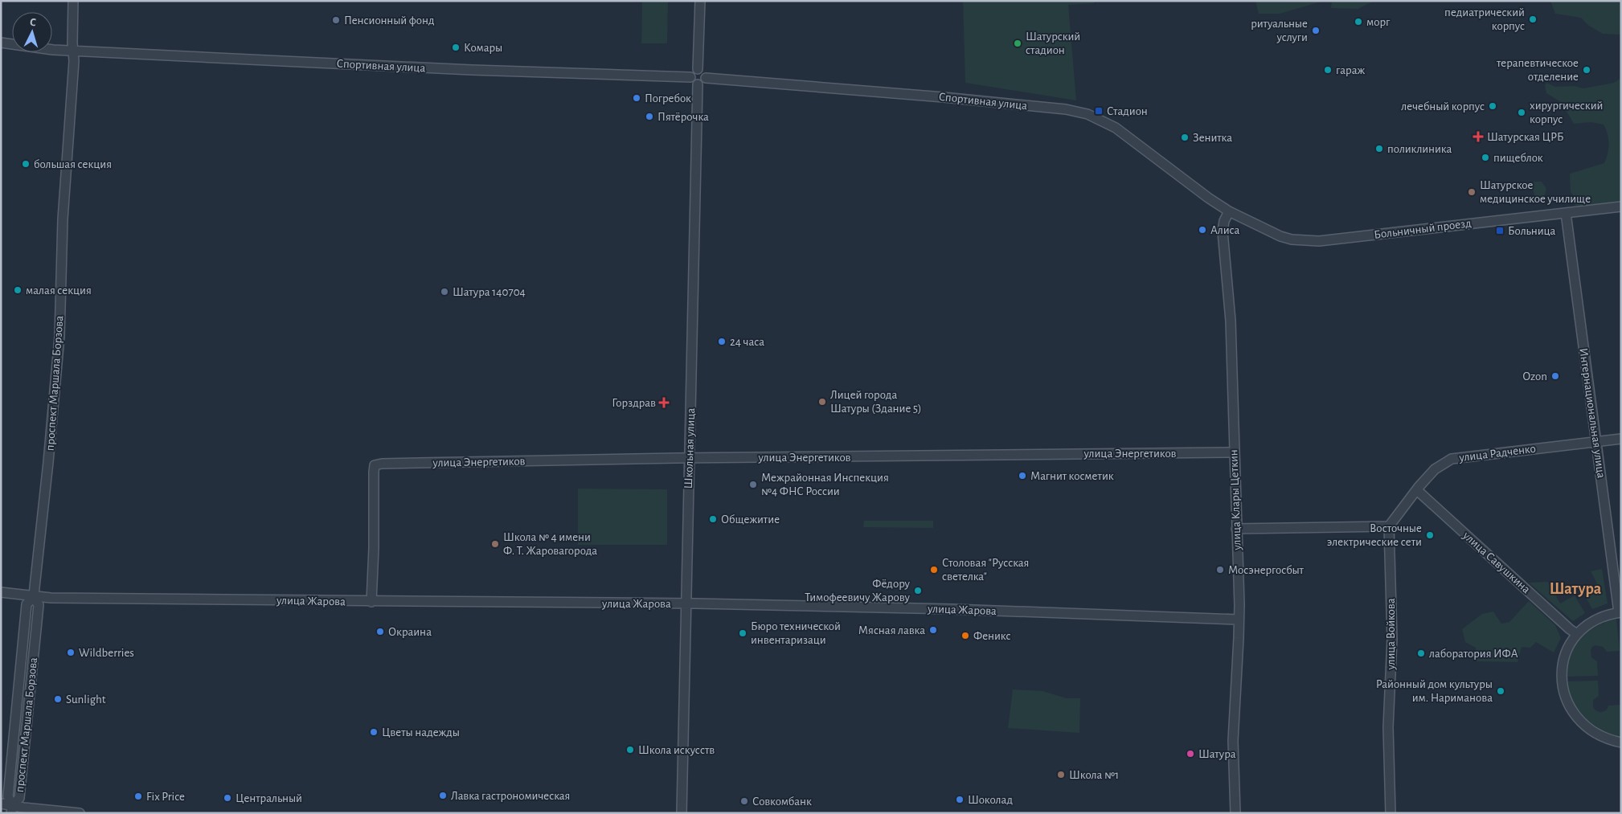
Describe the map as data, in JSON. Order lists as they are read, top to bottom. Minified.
{"streets":{"street":["Спортивная улица","Больничный проезд","проспект Маршала Борзова","Интернациональная улица","Школьная улица","улица Энергетиков","улица Радченко","улица Клары Цеткин","улица Савушкина","улица Жарова","улица Войкова"]},"crossings":[["Спортивная улица","Больничный проезд"],["Спортивная улица","проспект Маршала Борзова"],["Спортивная улица","Школьная улица"],["Спортивная улица","улица Клары Цеткин"],["Больничный проезд","Интернациональная улица"],["Больничный проезд","улица Клары Цеткин"],["проспект Маршала Борзова","улица Жарова"],["Интернациональная улица","улица Радченко"],["Школьная улица","улица Энергетиков"],["Школьная улица","улица Жарова"],["улица Энергетиков","улица Клары Цеткин"],["улица Энергетиков","улица Жарова"],["улица Радченко","улица Савушкина"],["улица Радченко","улица Войкова"],["улица Клары Цеткин","улица Жарова"]],"districts":["Шатура"],"places":{"other":["педиатрический корпус","Пенсионный фонд","морг","ритуальные услуги","Шатурский стадион","Комары","гараж","терапевтическое отделение","Погребок","лечебный корпус","хирургический корпус","Пятёрочка","Зенитка","поликлиника","пищеблок","большая секция","Шатурское медицинское училище","Алиса","малая секция","Шатура 140704","24 часа","Ozon","Лицей города Шатуры (Здание 5)","Магнит косметик","Межрайонная Инспекция №4 ФНС России","Общежитие","Восточные электрические сети","Школа № 4 имени Ф. Т. Жаровагорода","Столовая \"Русская светелка\"","Мосэнергосбыт","Фёдору Тимофеевичу Жарову","Мясная лавка","Окраина","Бюро технической инвентаризаци","Феникс","Wildberries","лаборатория ИФА","Районный дом культуры им. Нариманова","Sunlight","Цветы надежды","Школа искусств","Шатура","Школа №1","Лавка гастрономическая","Fix Price","Центральный","Шоколад","Совкомбанк"],"transit":["Стадион","Больница"],"health":["Шатурская ЦРБ","Горздрав"]},"north":"top"}
